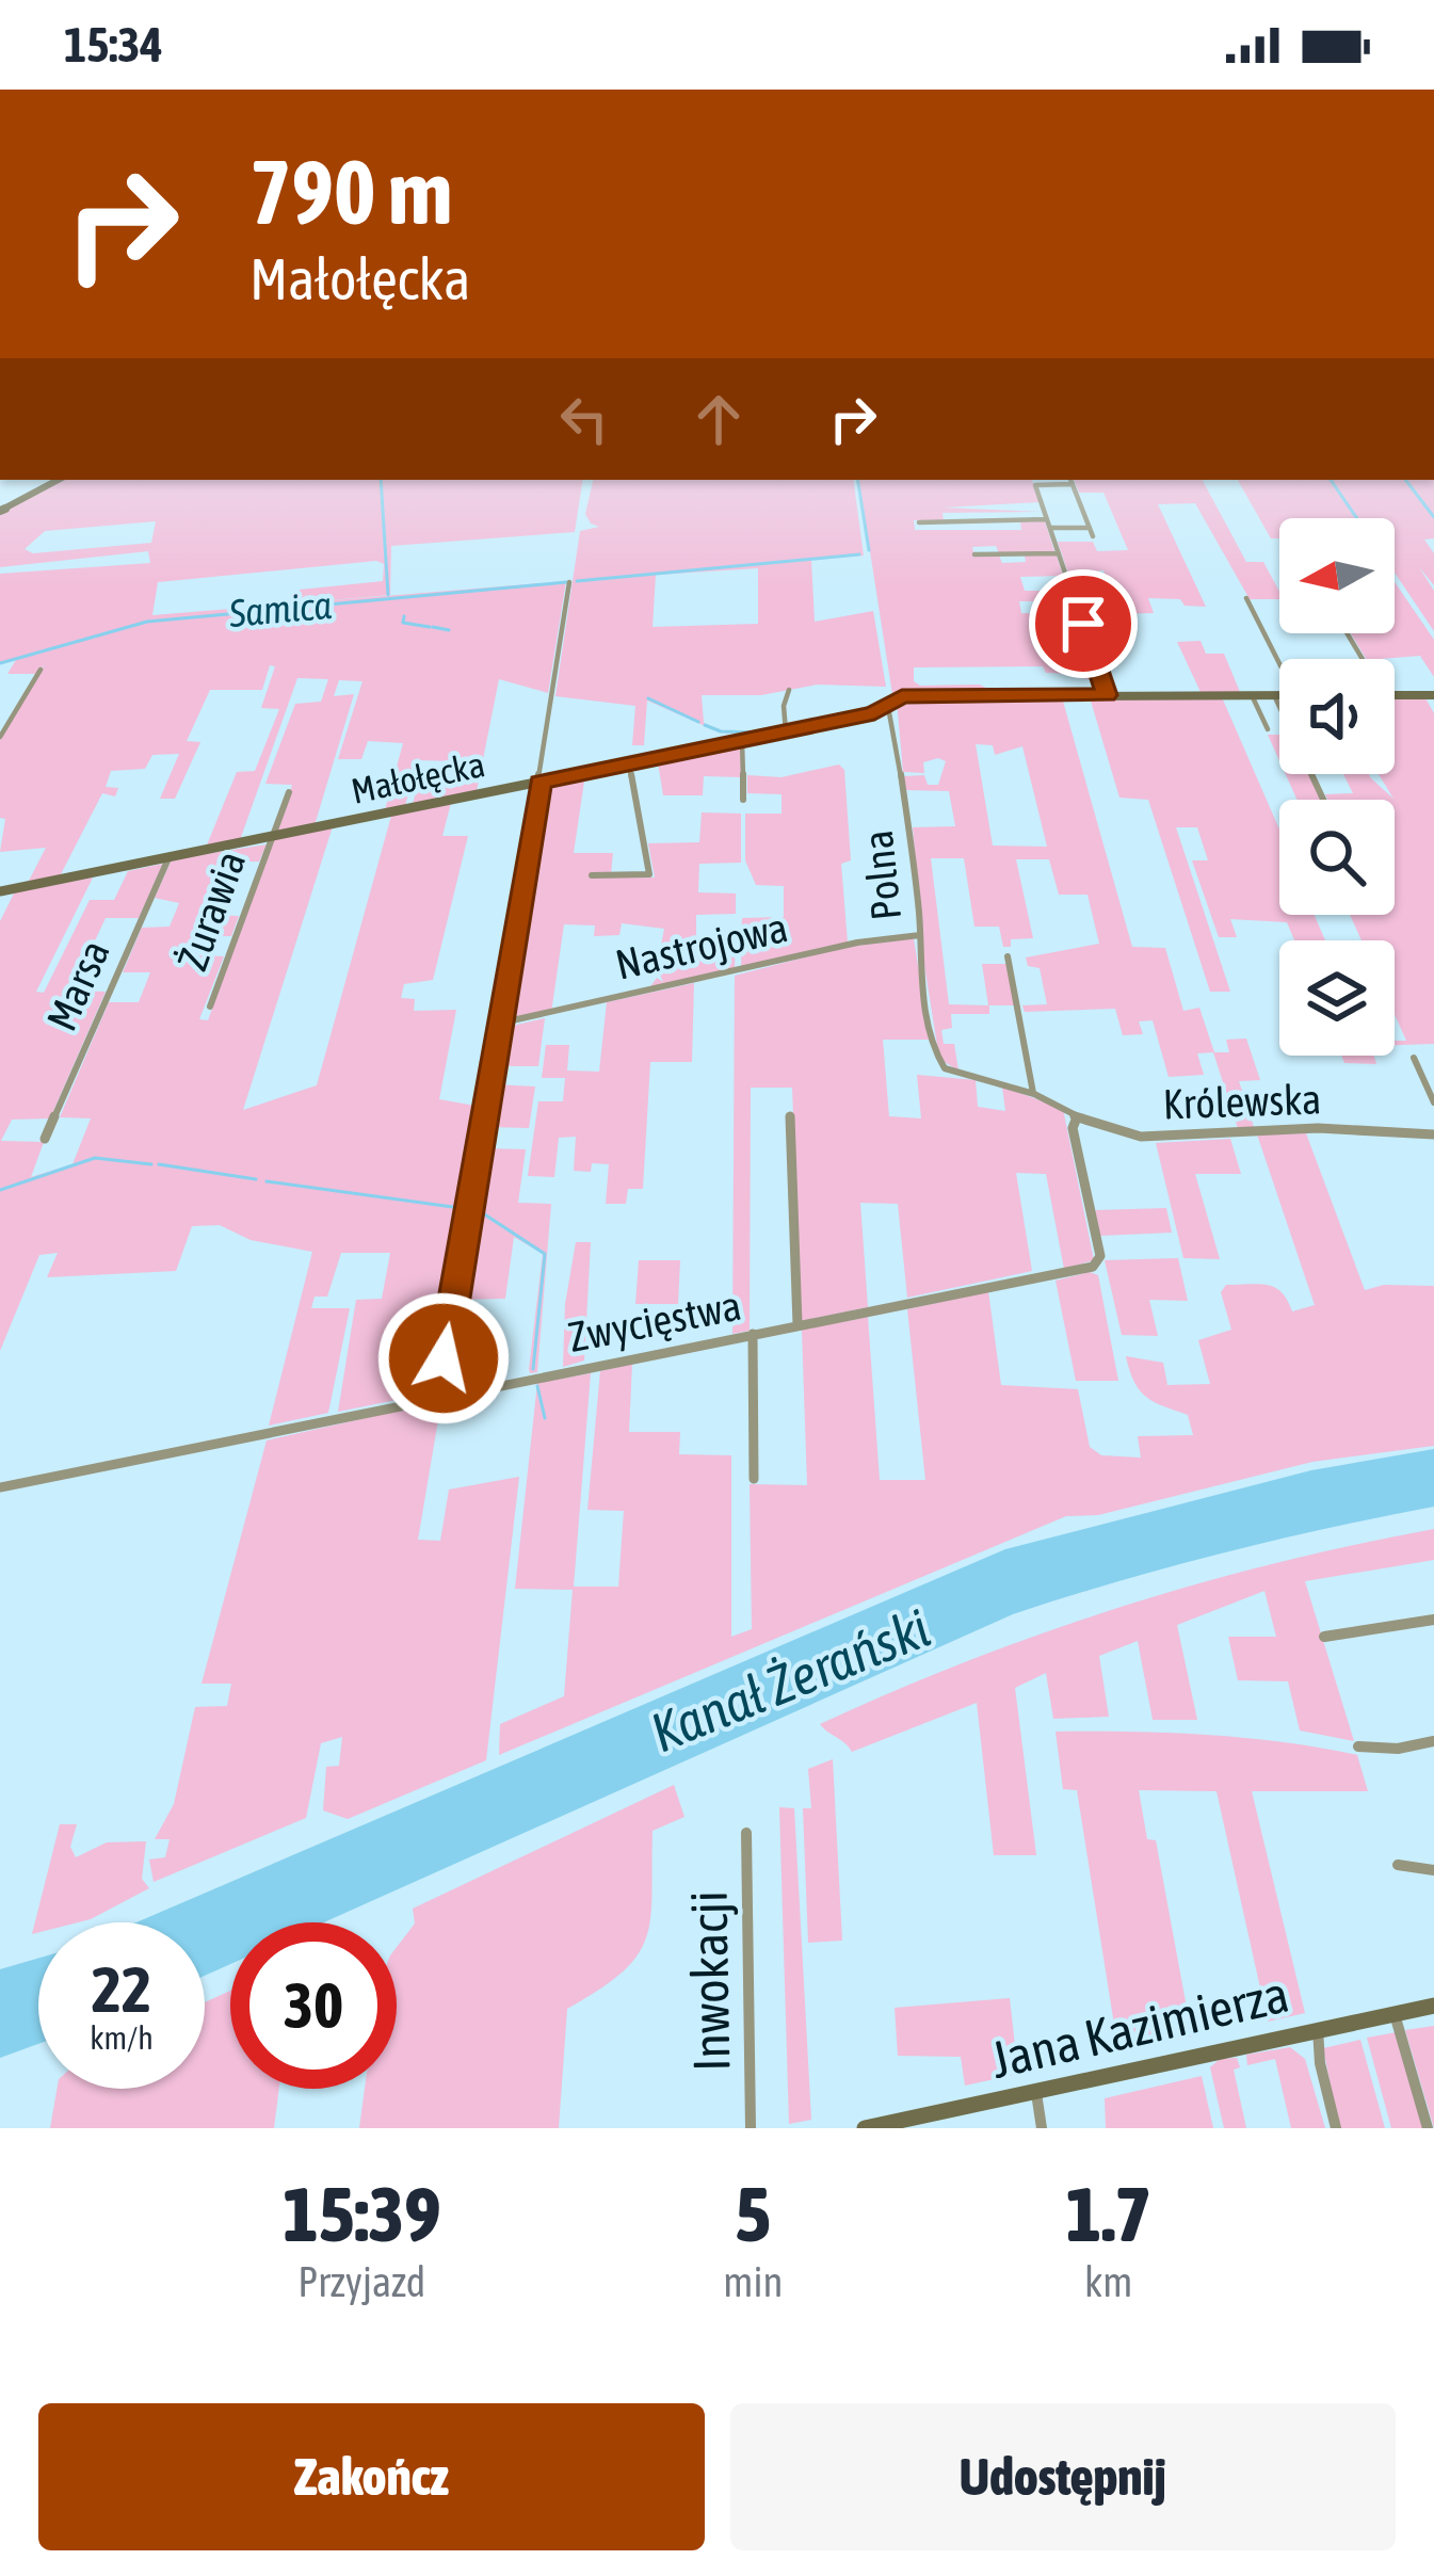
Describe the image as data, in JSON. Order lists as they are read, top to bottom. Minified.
{"streets":{"street":["Małołęcka","Polna","Żurawia","Nastrojowa","Marsa","Królewska","Zwycięstwa","Inwokacji","Jana Kazimierza"]},"crossings":[["Małołęcka","Polna"],["Małołęcka","Żurawia"],["Małołęcka","Marsa"],["Polna","Nastrojowa"],["Polna","Królewska"],["Królewska","Zwycięstwa"]],"water":["Samica","Kanał Żerański"],"north":"left","page":{"status":"15:34","turn":["790 m","Małołęcka"],"speed":"22 km/h","limit":"30","eta":["15:39","Przyjazd","5","min","1.7","km"],"buttons":["Zakończ","Udostępnij"]}}
